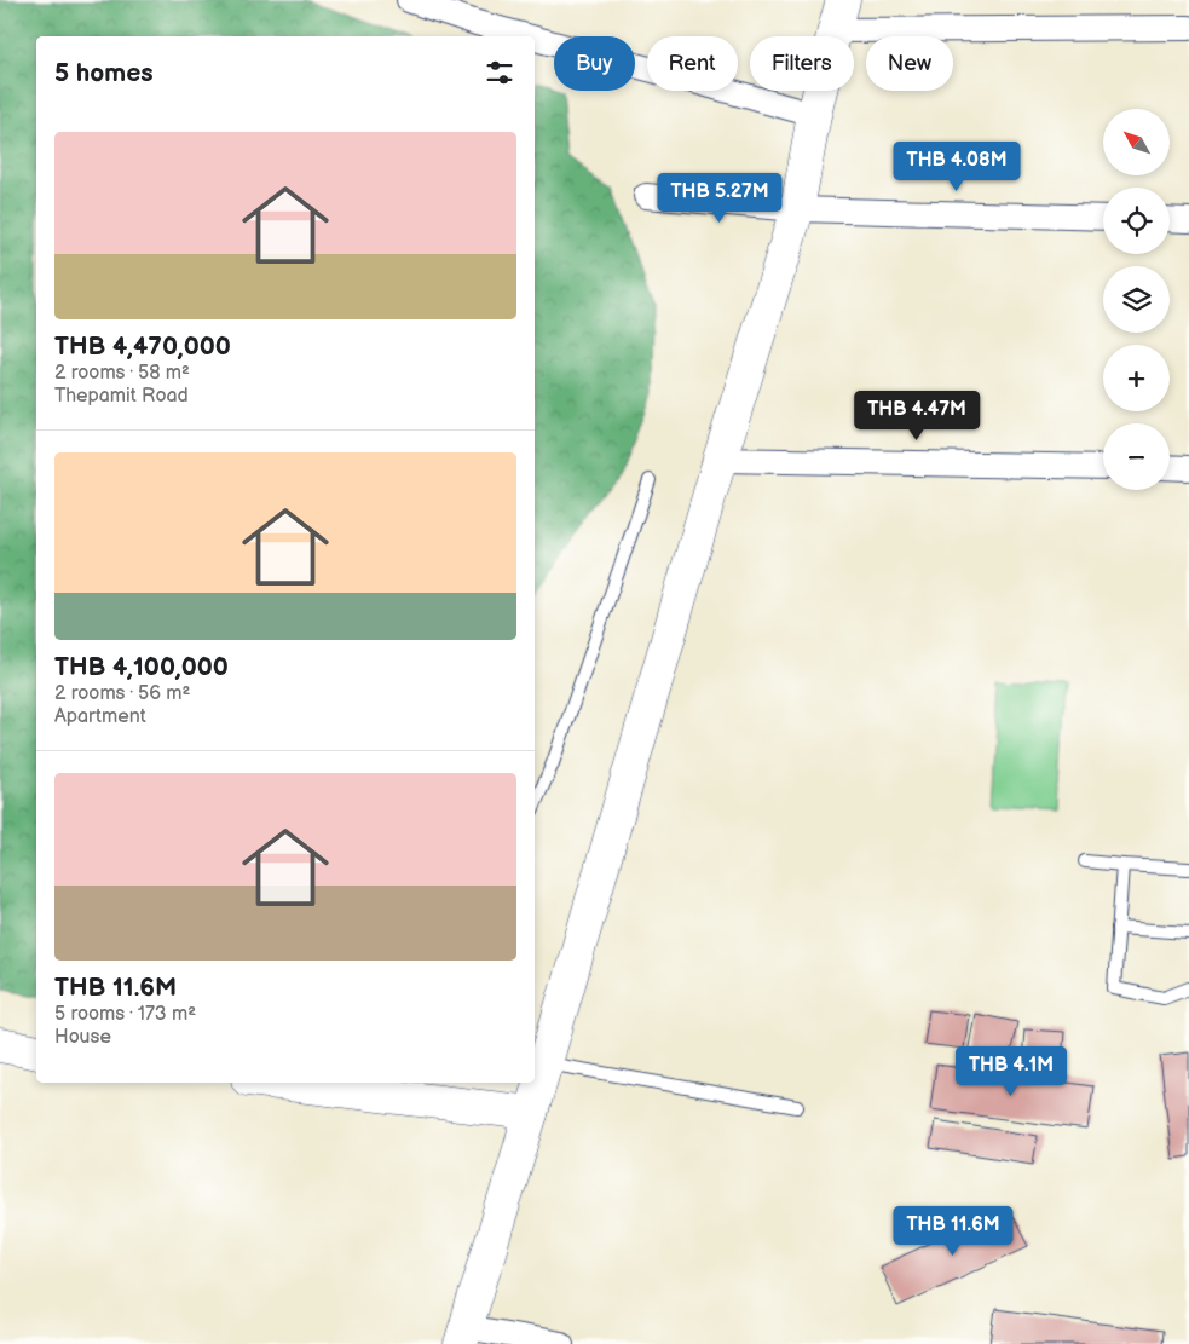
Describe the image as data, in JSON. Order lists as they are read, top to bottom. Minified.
{"north":"top left","page":{"chip":["Buy","Rent","Filters","New"],"heading":"5 homes","map_buttons":["+","−"],"list":[{"name":"THB 4,470,000","note":"2 rooms · 58 m² · Thepamit Road"},{"name":"THB 4,100,000","note":"2 rooms · 56 m² · Apartment"},{"name":"THB 11.6M","note":"5 rooms · 173 m² · House"}],"price":["THB 4.08M","THB 5.27M","THB 4.47M","THB 4.1M","THB 11.6M"]}}
